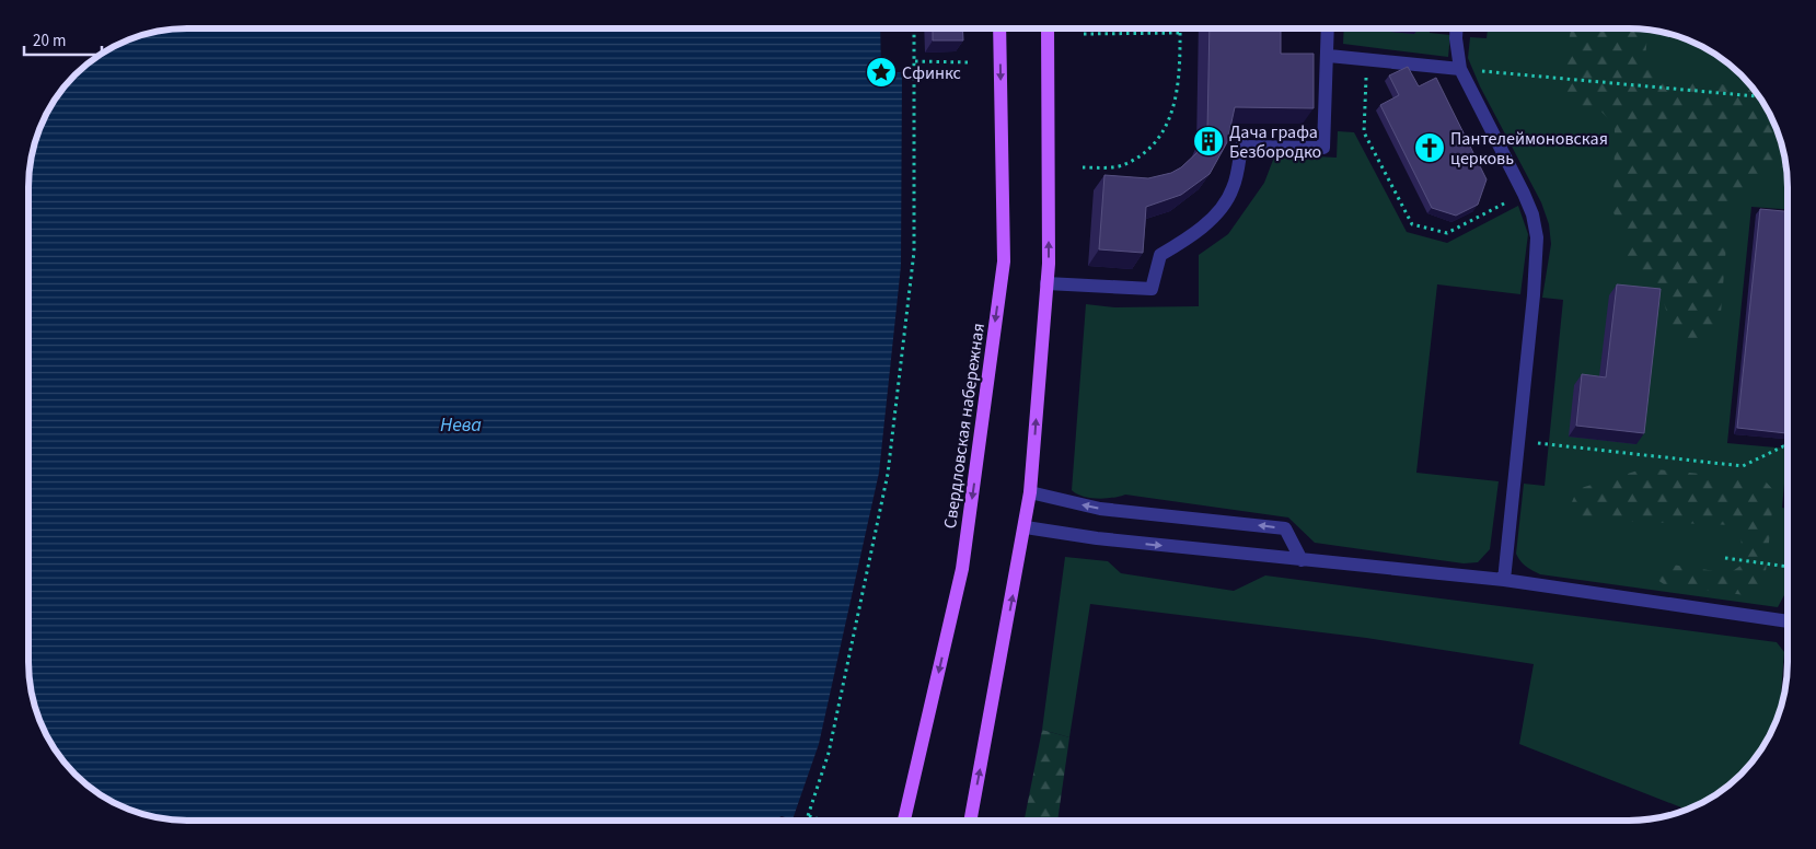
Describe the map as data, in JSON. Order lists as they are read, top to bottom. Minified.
{"streets":{"main road":["Свердловская набережная"]},"water":["Нева"],"places":{"place":["Сфинкс"],"building":["Дача графа Безбородко"],"church":["Пантелеймоновская церковь"]},"scale_bar":"20 m"}
